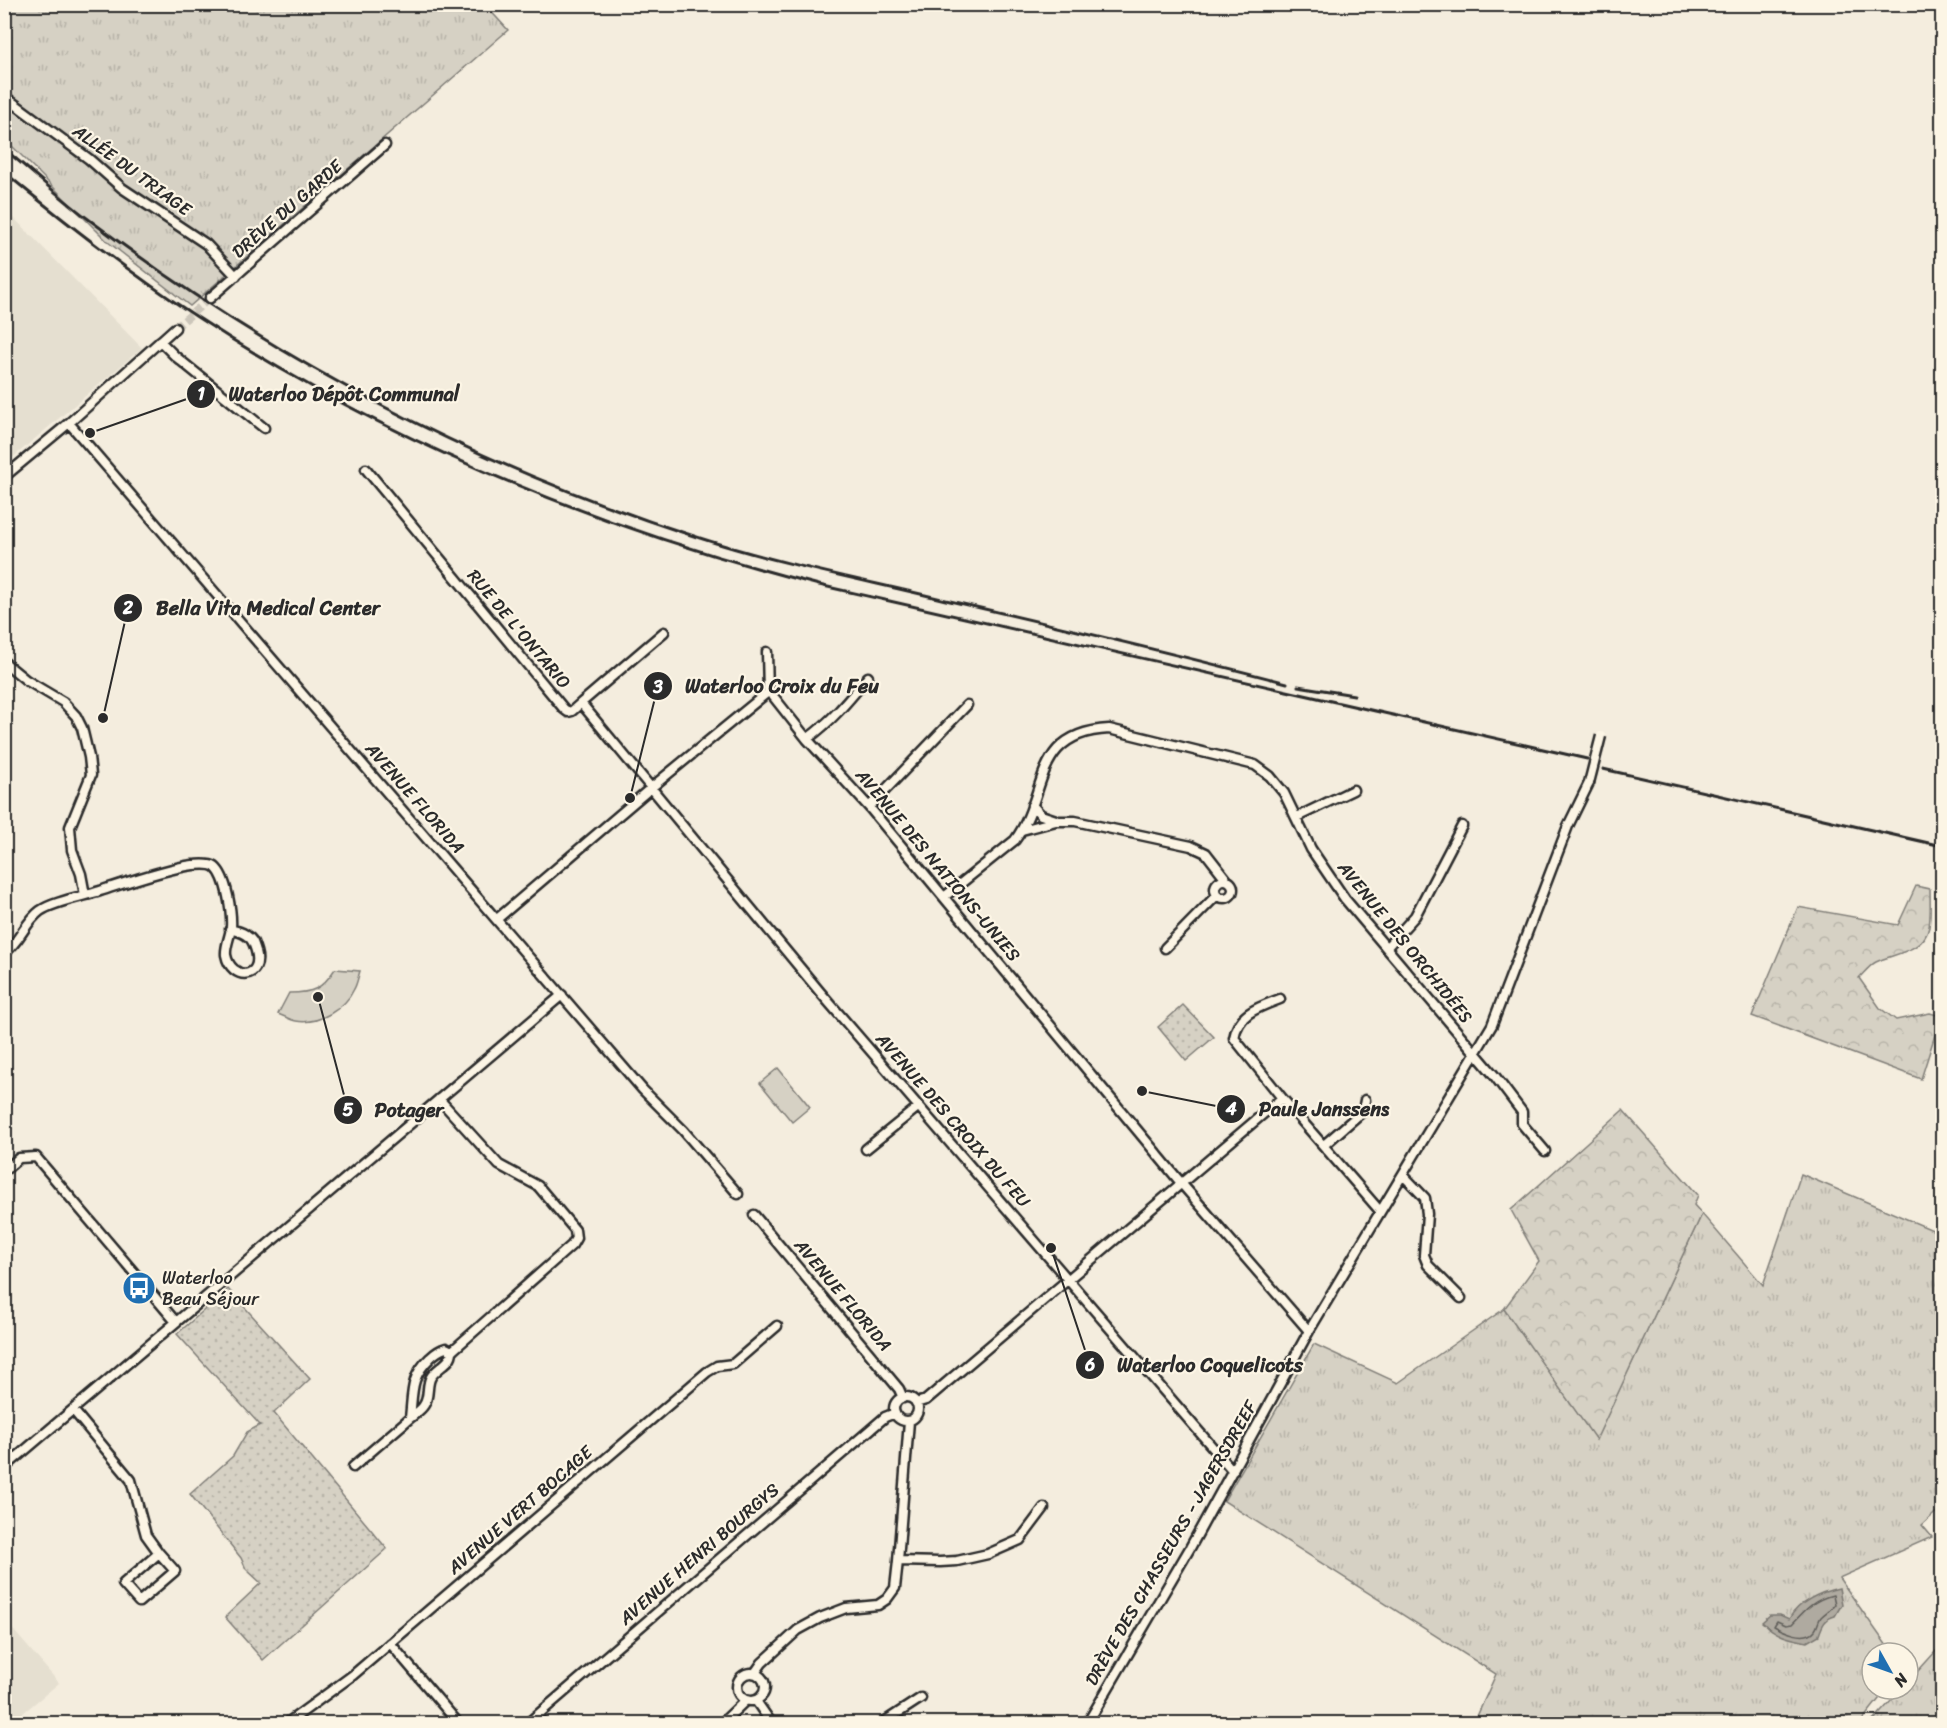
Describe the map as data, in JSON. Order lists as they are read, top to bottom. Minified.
{"streets":{"street":["ALLÉE DU TRIAGE","DRÈVE DU GARDE","RUE DE L'ONTARIO","AVENUE FLORIDA","AVENUE DES NATIONS-UNIES","AVENUE DES ORCHIDÉES","AVENUE DES CROIX DU FEU","AVENUE VERT BOCAGE","DRÈVE DES CHASSEURS - JAGERSDREEF","AVENUE HENRI BOURGYS"]},"crossings":[["ALLÉE DU TRIAGE","DRÈVE DU GARDE"],["RUE DE L'ONTARIO","AVENUE DES CROIX DU FEU"],["AVENUE FLORIDA","AVENUE HENRI BOURGYS"],["AVENUE DES NATIONS-UNIES","AVENUE DES ORCHIDÉES"],["AVENUE DES NATIONS-UNIES","DRÈVE DES CHASSEURS - JAGERSDREEF"],["AVENUE DES ORCHIDÉES","DRÈVE DES CHASSEURS - JAGERSDREEF"],["AVENUE DES CROIX DU FEU","DRÈVE DES CHASSEURS - JAGERSDREEF"]],"places":{"other":["Waterloo Dépôt Communal","Bella Vita Medical Center","Waterloo Croix du Feu","Potager","Paule Janssens","Waterloo Coquelicots"],"bus stop":["Waterloo Beau Séjour"]},"north":"bottom right"}
